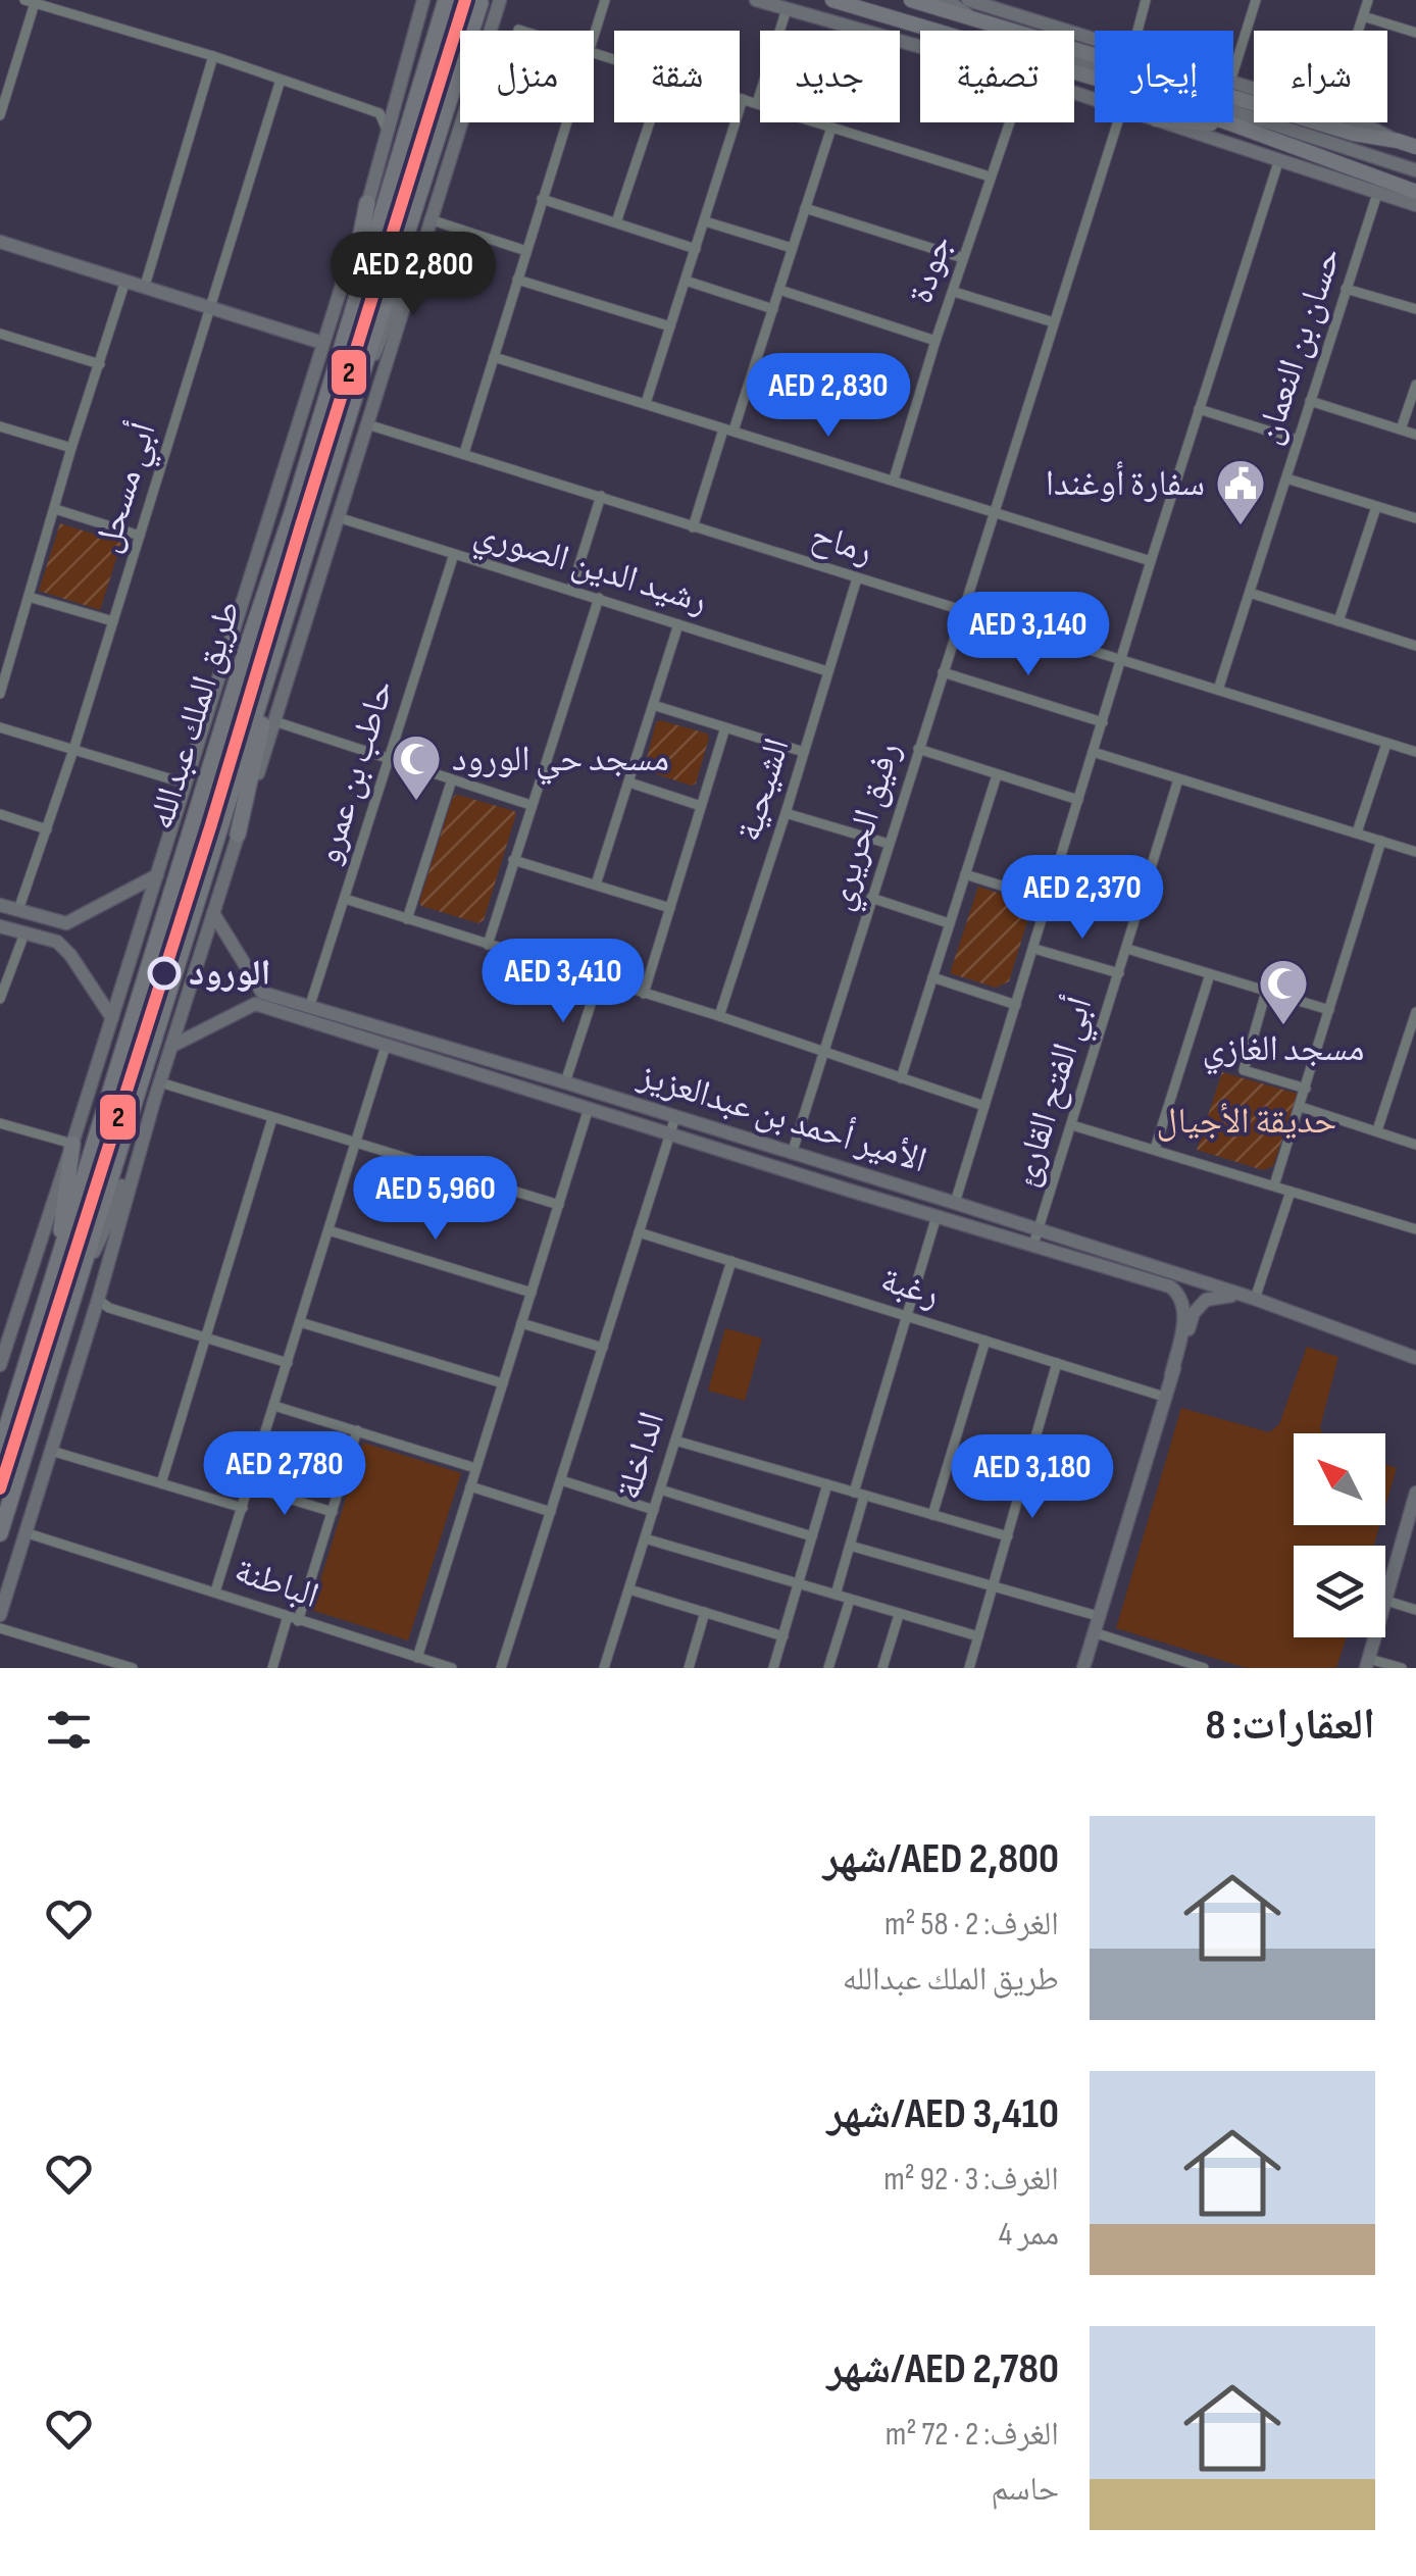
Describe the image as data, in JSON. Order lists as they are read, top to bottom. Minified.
{"streets":{"highway":["طريق الملك عبدالله"],"street":["جودة","حسان بن النعمان","أبي مسحل","رماح","رشيد الدين الصوري","حاطب بن عمرو","الشيحية","رفيق الحريري","أبي الفتح القارئ","الأمير أحمد بن عبدالعزيز","رغبة","الداخلة","الباطنة"]},"crossings":[["حسان بن النعمان","رماح"],["رماح","الشيحية"],["رماح","رفيق الحريري"],["رشيد الدين الصوري","حاطب بن عمرو"],["رشيد الدين الصوري","الشيحية"],["حاطب بن عمرو","الأمير أحمد بن عبدالعزيز"],["رفيق الحريري","الأمير أحمد بن عبدالعزيز"],["أبي الفتح القارئ","الأمير أحمد بن عبدالعزيز"],["رغبة","الداخلة"]],"parks":["حديقة الأجيال"],"places":{"public building":["سفارة أوغندا"],"mosque":["مسجد حي الورود","مسجد الغازي"],"other":["الورود"]},"lines":["metro line 2"],"north":"top left","page":{"chip":["شراء","إيجار","تصفية","جديد","شقة","منزل"],"price":["AED 2,800","AED 2,830","AED 3,140","AED 2,370","AED 3,410","AED 5,960","AED 2,780","AED 3,180"],"heading":"العقارات: 8","list":[{"name":"AED 2,800/شهر","note":"الغرف: 2 · 58 m² · طريق الملك عبدالله"},{"name":"AED 3,410/شهر","note":"الغرف: 3 · 92 m² · ممر 4"},{"name":"AED 2,780/شهر","note":"الغرف: 2 · 72 m² · حاسم"}]}}
